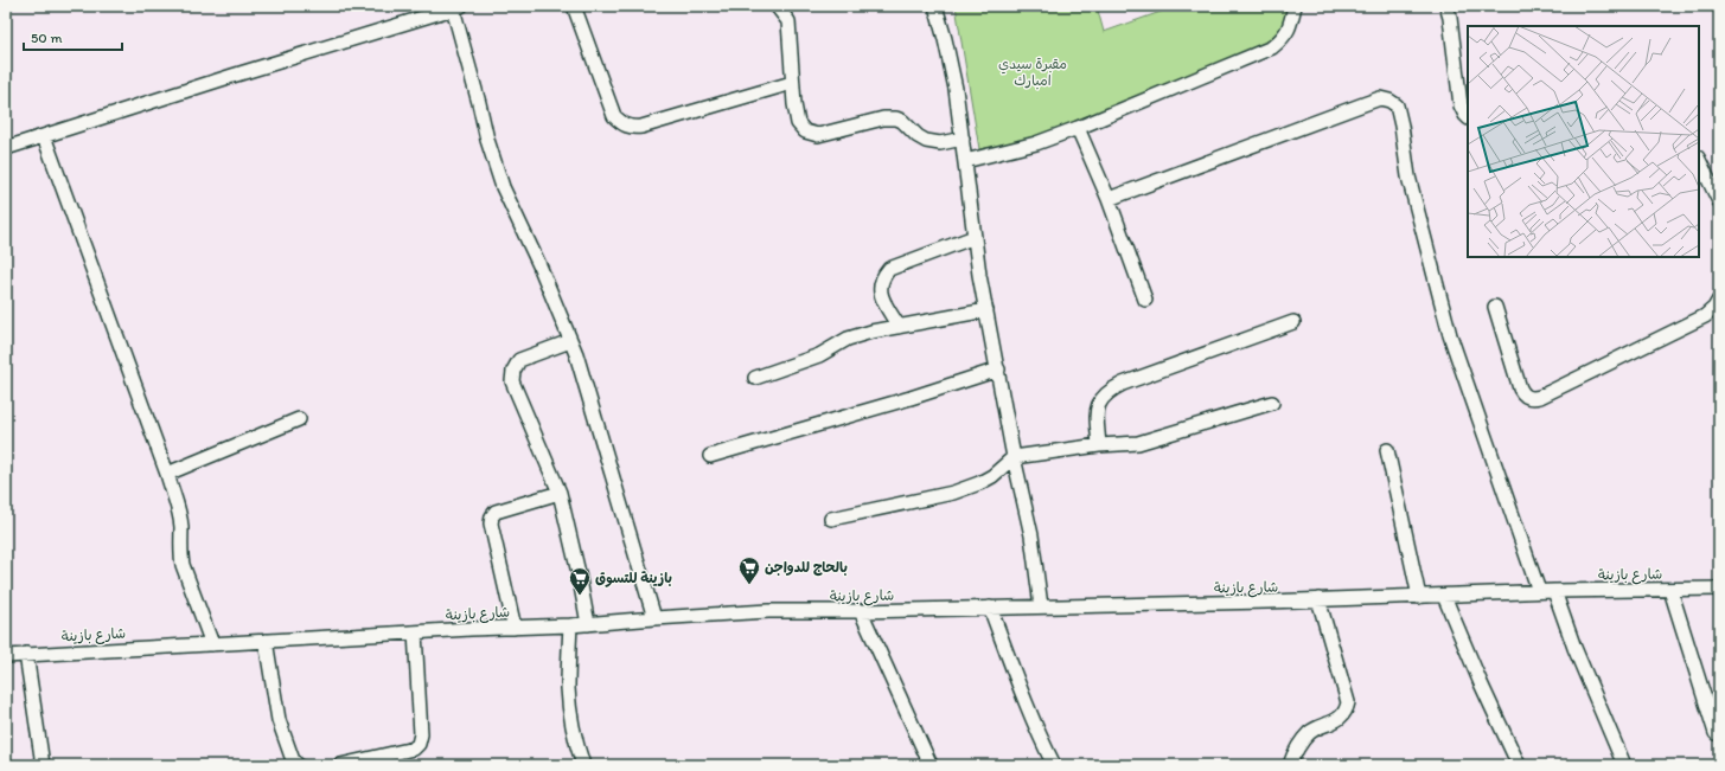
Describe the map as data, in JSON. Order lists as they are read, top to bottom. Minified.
{"streets":{"street":["شارع بازينة"]},"parks":["مقبرة سيدي امبارك"],"places":{"supermarket":["بالحاج للدواجن","بازينة للتسوق"]},"scale_bar":"50 m"}
